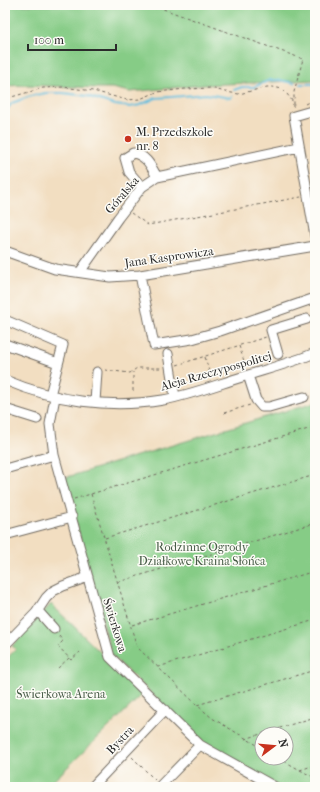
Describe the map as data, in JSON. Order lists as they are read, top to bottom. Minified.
{"streets":{"street":["Góralska","Jana Kasprowicza","Aleja Rzeczypospolitej","Świerkowa","Bystra"]},"crossings":[["Góralska","Jana Kasprowicza"],["Aleja Rzeczypospolitej","Świerkowa"],["Świerkowa","Bystra"]],"parks":["Rodzinne Ogrody Działkowe Kraina Słońca","Świerkowa Arena"],"places":["M. Przedszkole nr. 8"],"scale_bar":"100 m","north":"right"}
